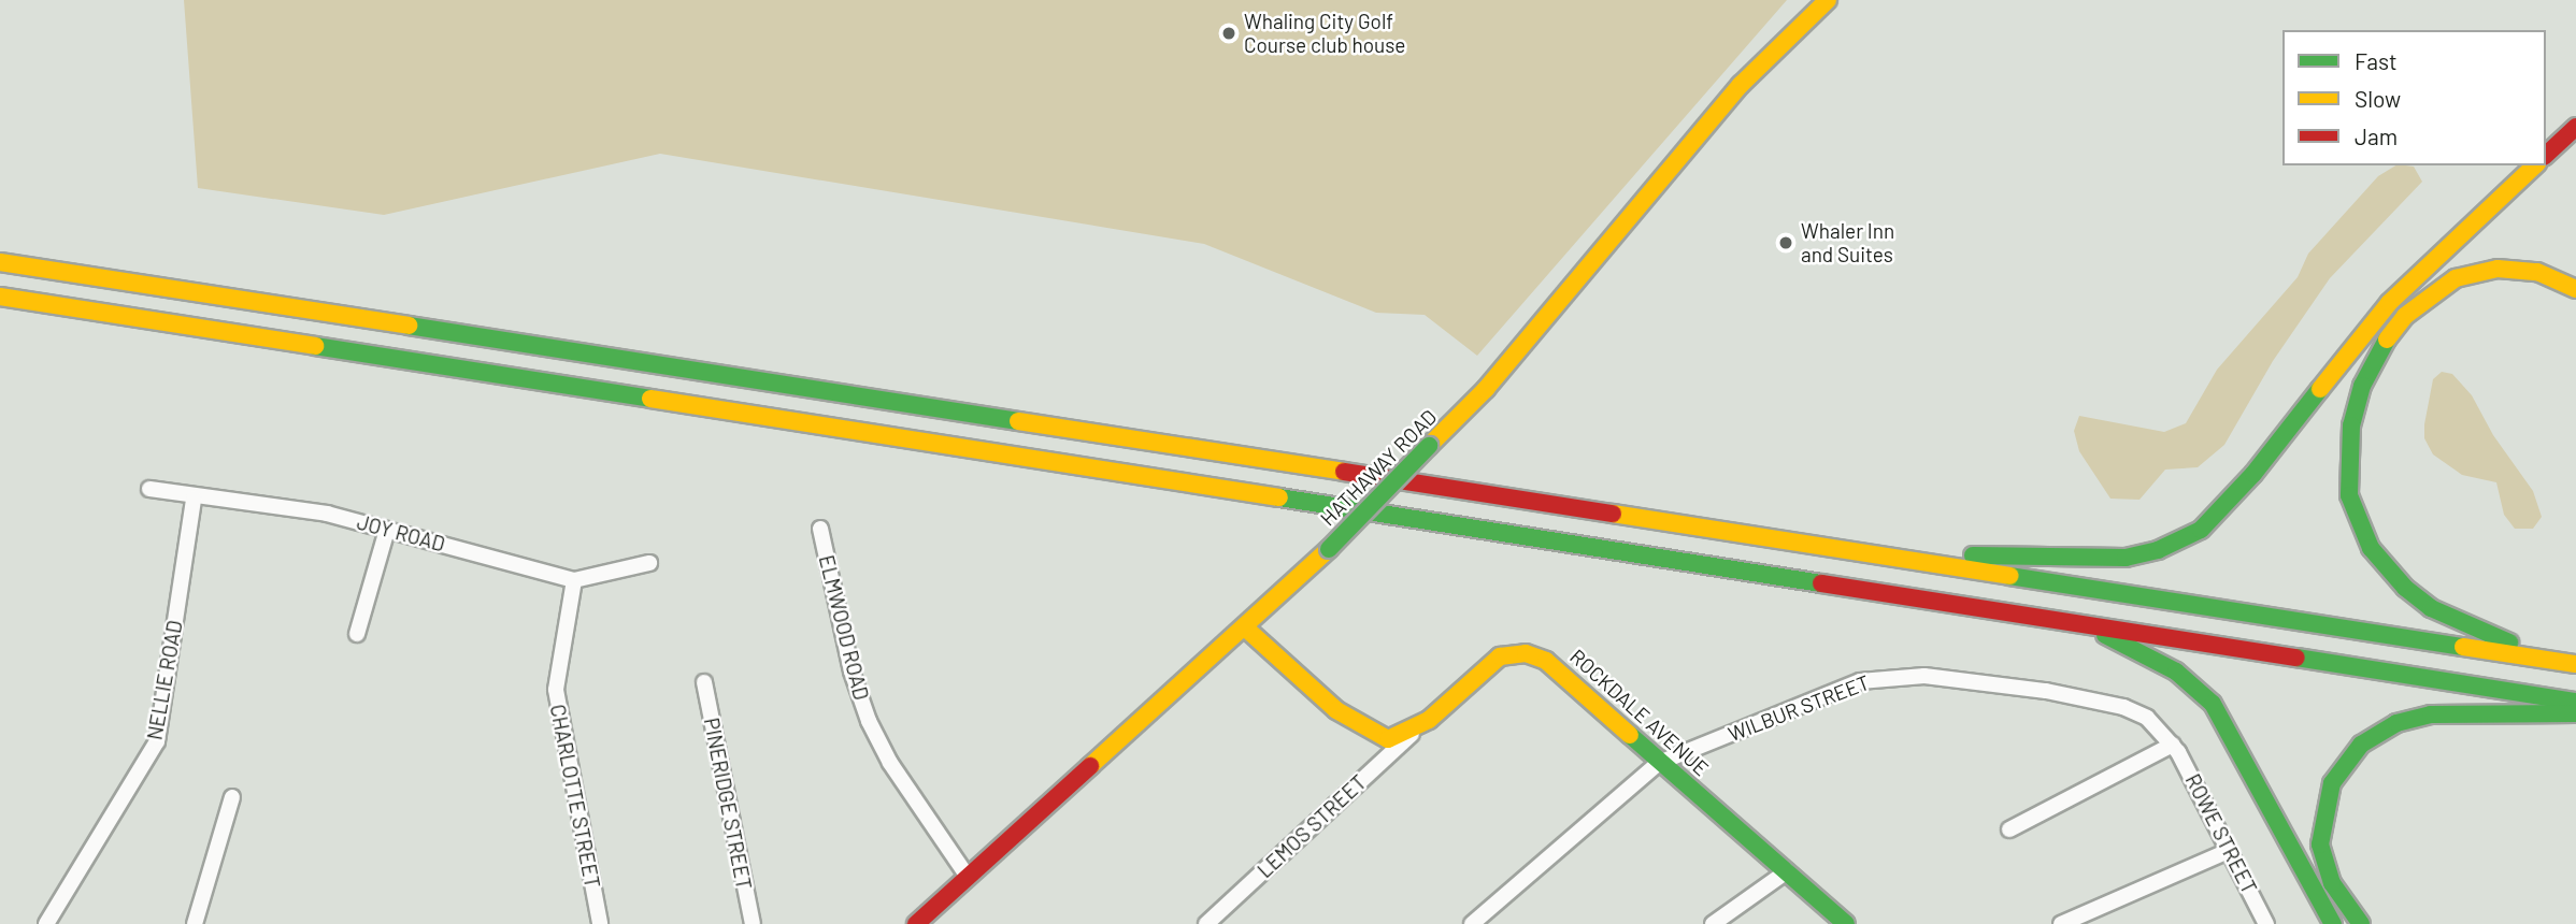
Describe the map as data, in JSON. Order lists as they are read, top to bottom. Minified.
{"streets":{"main road":["HATHAWAY ROAD","ROCKDALE AVENUE"],"street":["JOY ROAD","ELMWOOD ROAD","NELLIE ROAD","WILBUR STREET","CHARLOTTE STREET","PINERIDGE STREET","LEMOS STREET","ROWE STREET"]},"crossings":[["HATHAWAY ROAD","ELMWOOD ROAD"],["HATHAWAY ROAD","ROCKDALE AVENUE"],["JOY ROAD","NELLIE ROAD"],["JOY ROAD","CHARLOTTE STREET"],["WILBUR STREET","ROCKDALE AVENUE"],["WILBUR STREET","ROWE STREET"],["ROCKDALE AVENUE","LEMOS STREET"]],"places":["Whaling City Golf Course club house","Whaler Inn and Suites"],"legend":["Fast","Slow","Jam"]}
